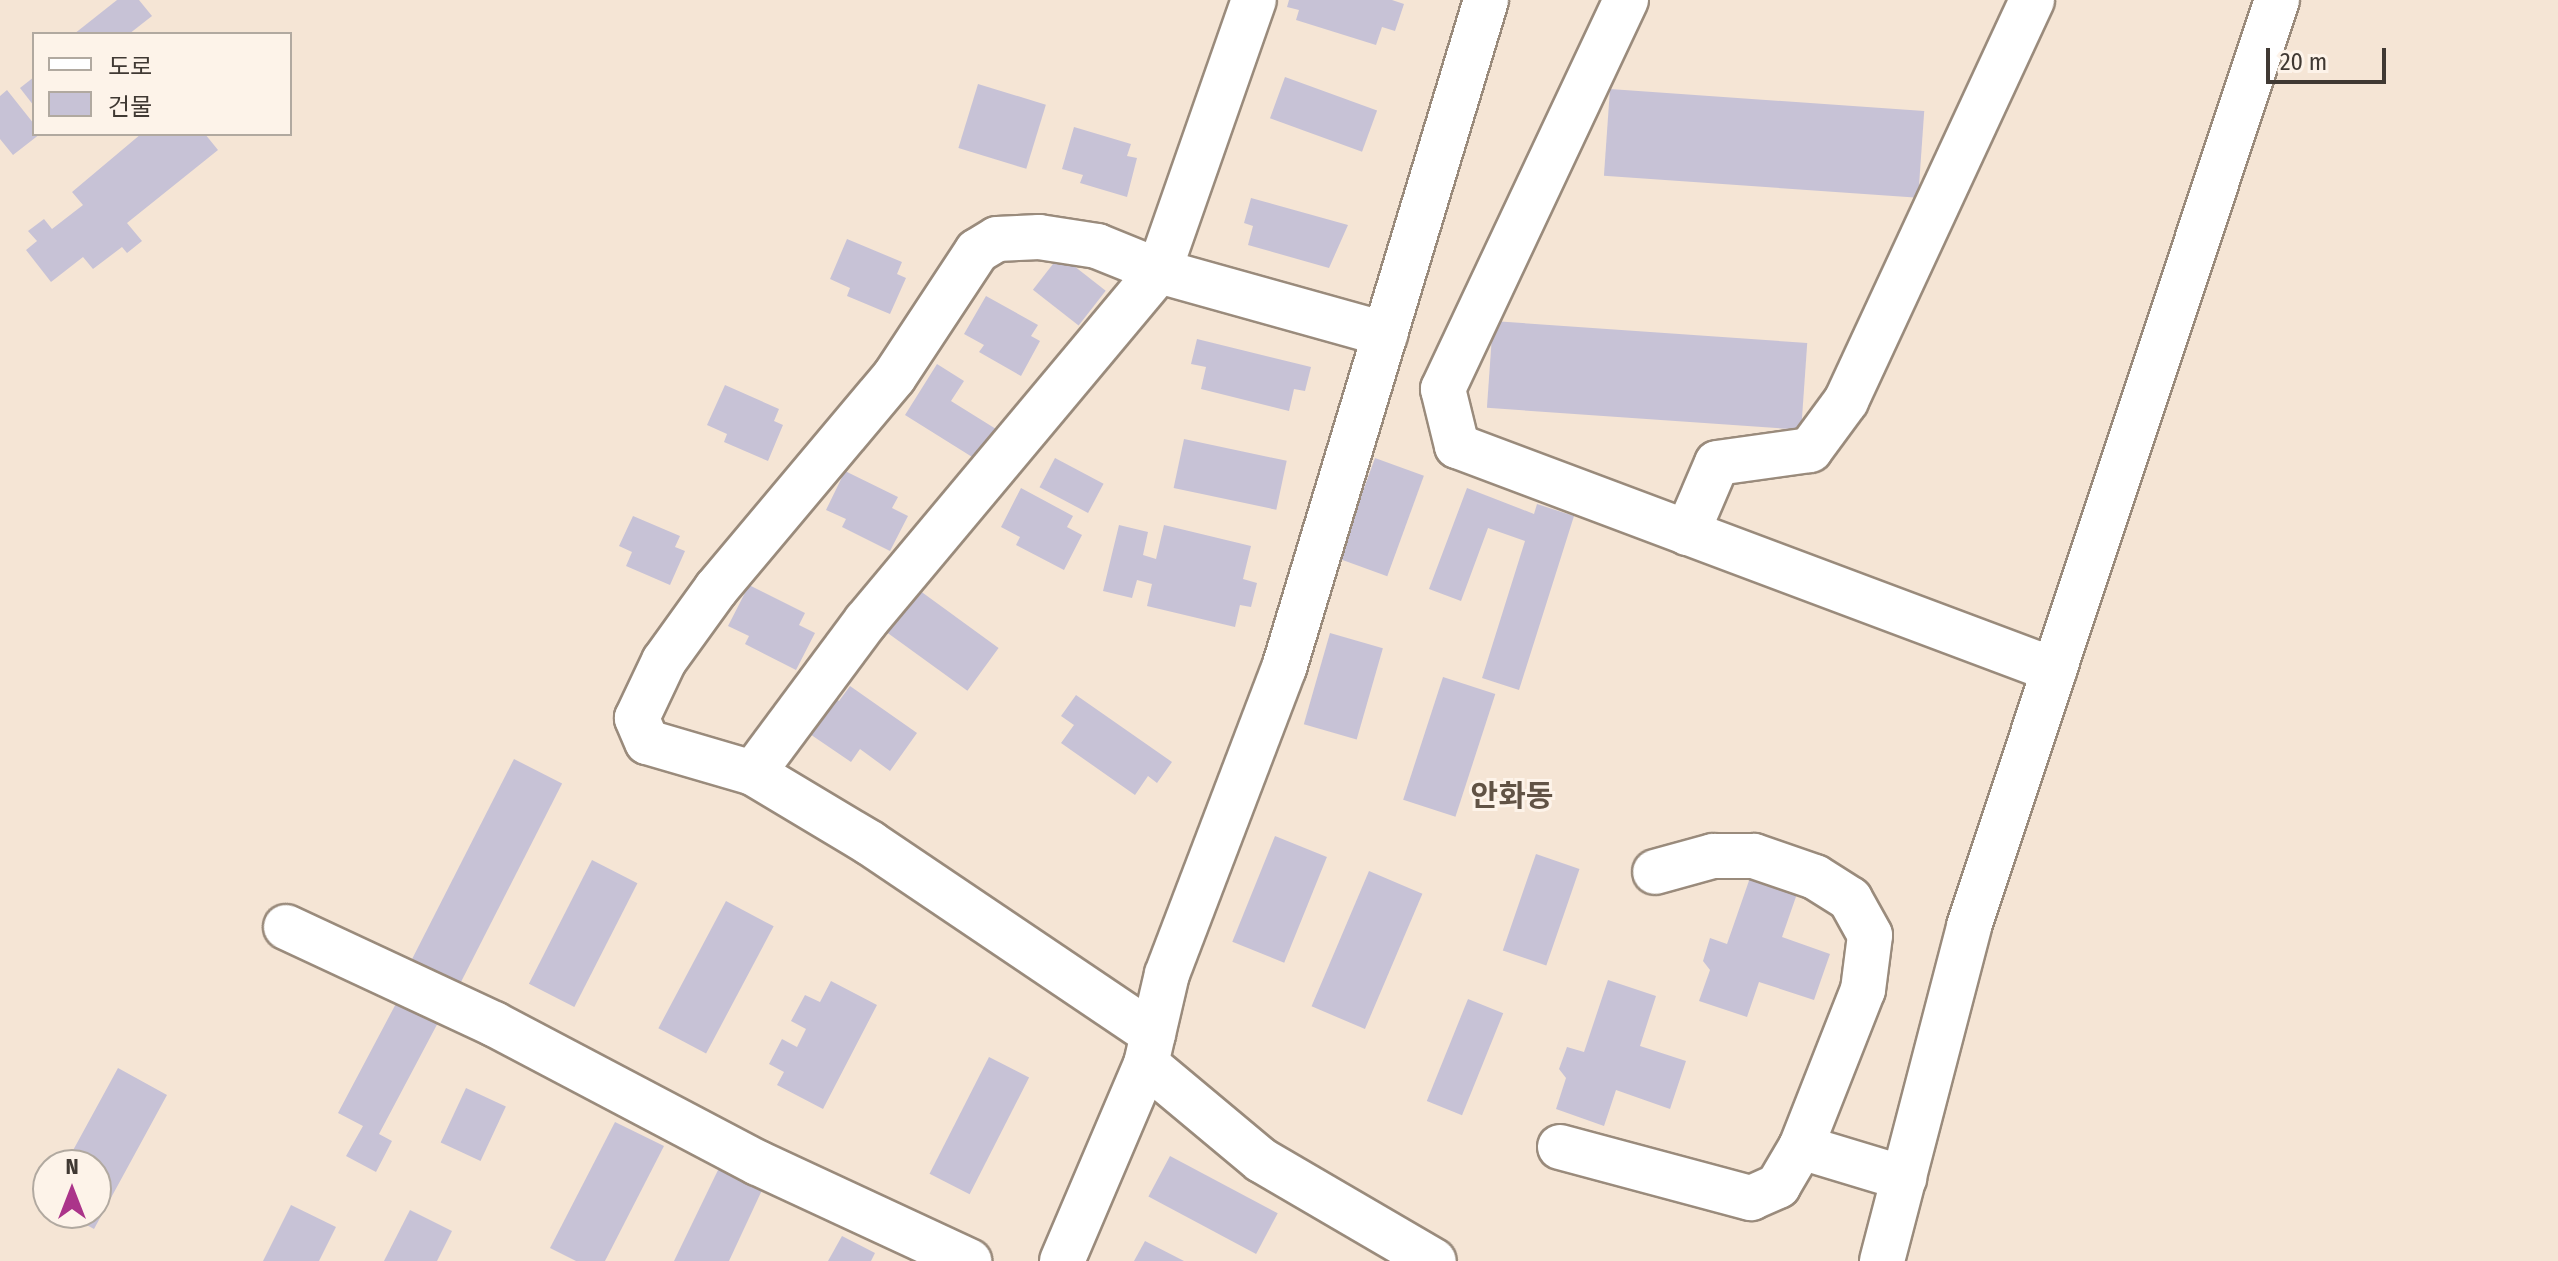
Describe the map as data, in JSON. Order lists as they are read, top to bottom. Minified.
{"districts":["안화동"],"legend":["도로","건물"],"scale_bar":"20 m","north":"top"}
